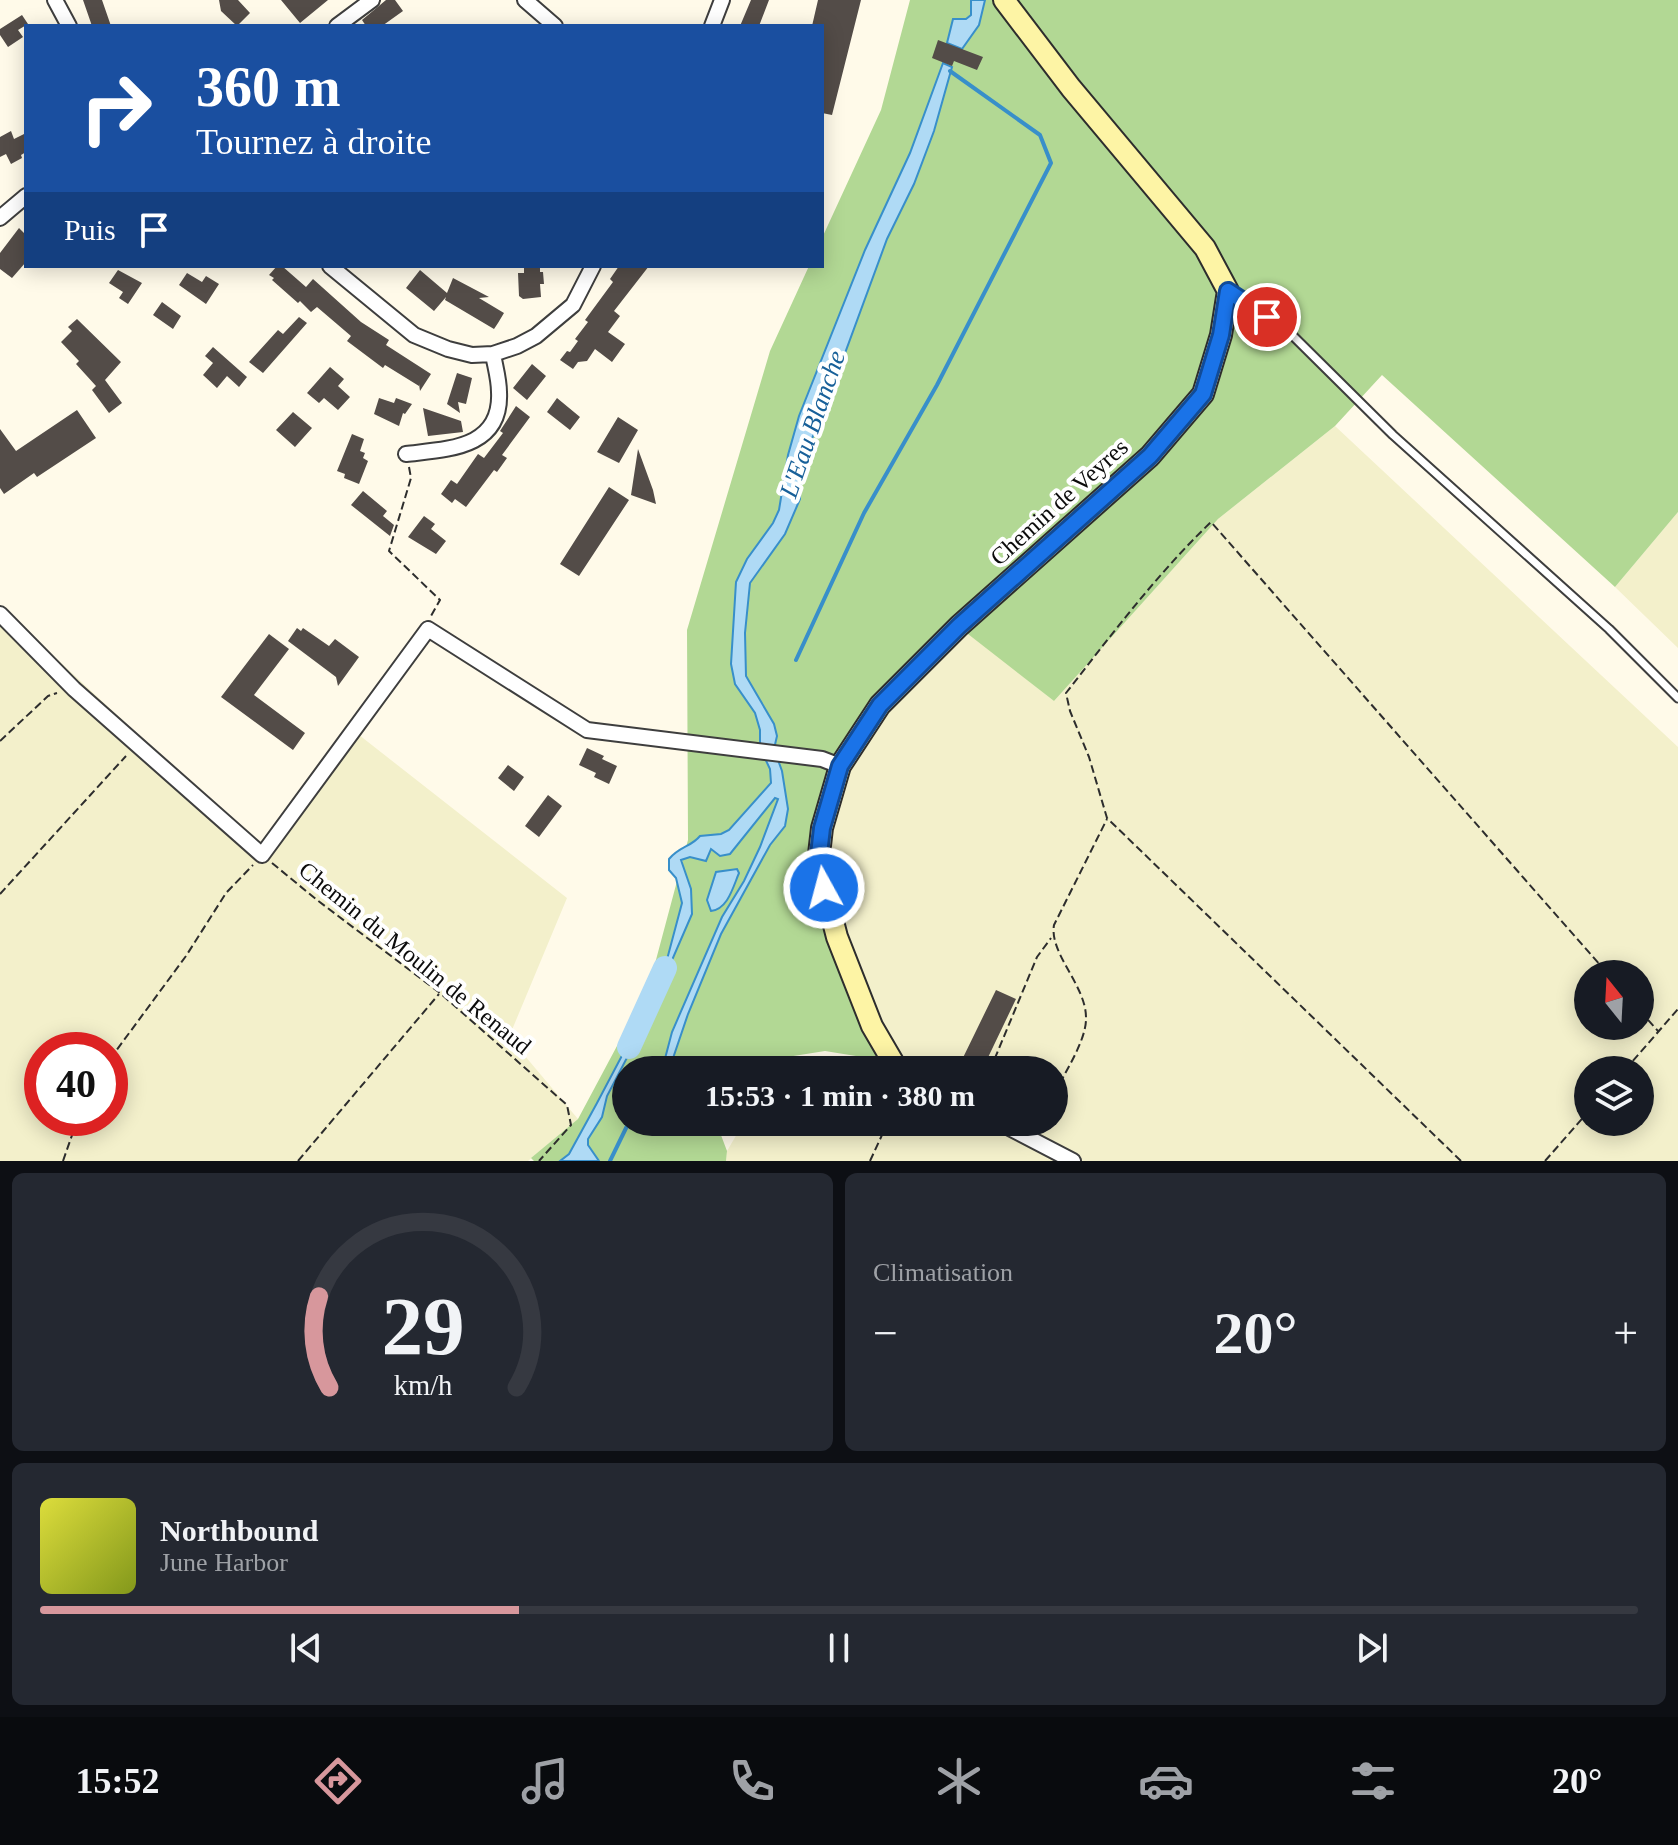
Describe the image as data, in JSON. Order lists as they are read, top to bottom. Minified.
{"streets":{"street":["Chemin de Veyres"],"path":["Chemin du Moulin de Renaud"]},"water":["L'Eau Blanche"],"north":"top","page":{"turn":["360 m","Tournez à droite"],"then":"Puis","limit":"40","trip":"15:53 · 1 min · 380 m","tile":"Climatisation","heat":["−","20°","+"],"song":["Northbound","June Harbor"],"tabs":["15:52","20°"],"gauge":["29","km/h"]}}
